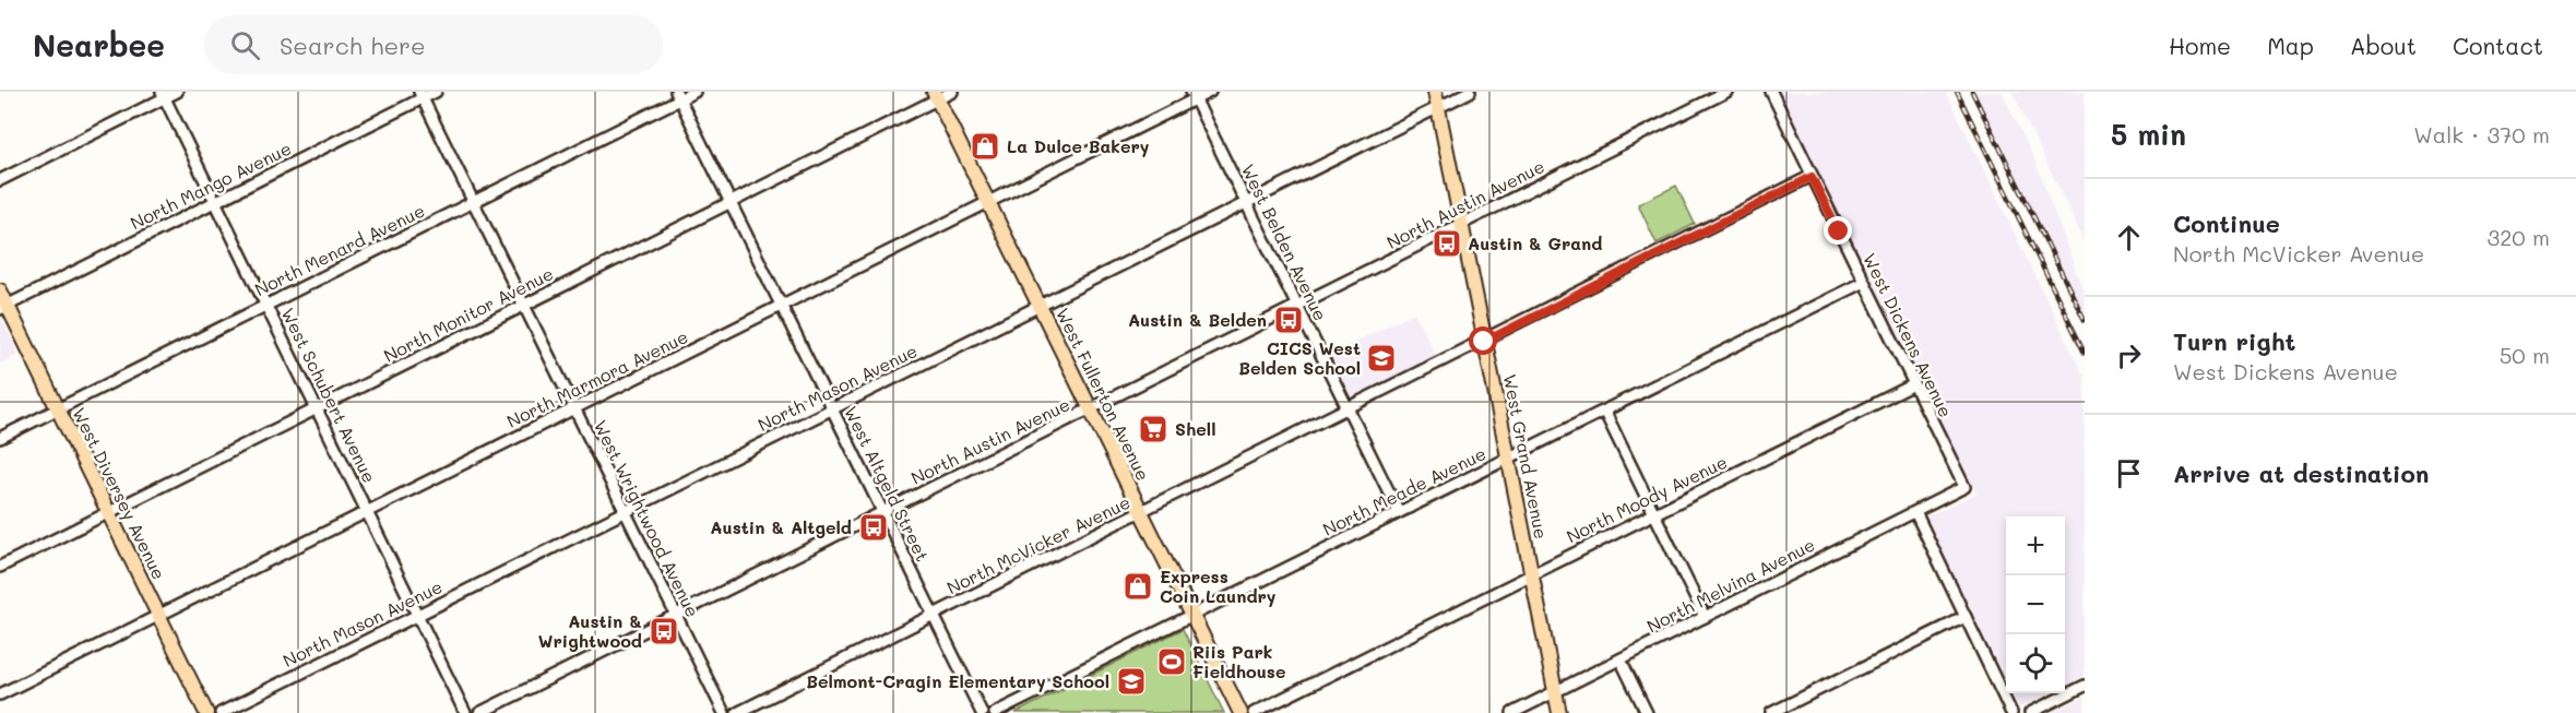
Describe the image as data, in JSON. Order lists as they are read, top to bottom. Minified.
{"streets":{"main road":["West Fullerton Avenue","West Grand Avenue","West Diversey Avenue"],"street":["North Mango Avenue","North Austin Avenue","West Belden Avenue","North Menard Avenue","North Monitor Avenue","West Dickens Avenue","North Marmora Avenue","North Mason Avenue","West Schubert Avenue","West Altgeld Street","North Meade Avenue","North Moody Avenue","West Wrightwood Avenue","North McVicker Avenue","North Melvina Avenue"]},"crossings":[["North Mango Avenue","West Schubert Avenue"],["North Mango Avenue","West Diversey Avenue"],["North Mango Avenue","West Wrightwood Avenue"],["North Austin Avenue","West Belden Avenue"],["North Austin Avenue","West Fullerton Avenue"],["North Austin Avenue","West Grand Avenue"],["North Austin Avenue","West Altgeld Street"],["North Austin Avenue","West Wrightwood Avenue"],["West Belden Avenue","North Marmora Avenue"],["West Belden Avenue","North Mason Avenue"],["West Belden Avenue","North Meade Avenue"],["West Belden Avenue","North McVicker Avenue"],["North Menard Avenue","West Schubert Avenue"],["North Menard Avenue","West Altgeld Street"],["North Menard Avenue","West Diversey Avenue"],["North Menard Avenue","West Wrightwood Avenue"],["North Monitor Avenue","West Fullerton Avenue"],["North Monitor Avenue","West Schubert Avenue"],["North Monitor Avenue","West Altgeld Street"],["North Monitor Avenue","West Diversey Avenue"],["North Monitor Avenue","West Wrightwood Avenue"],["West Dickens Avenue","North Meade Avenue"],["West Dickens Avenue","North Moody Avenue"],["West Dickens Avenue","North McVicker Avenue"],["West Dickens Avenue","North Melvina Avenue"],["North Marmora Avenue","West Fullerton Avenue"],["North Marmora Avenue","West Schubert Avenue"],["North Marmora Avenue","West Altgeld Street"],["North Marmora Avenue","West Diversey Avenue"],["North Marmora Avenue","West Wrightwood Avenue"],["North Mason Avenue","West Fullerton Avenue"],["North Mason Avenue","West Schubert Avenue"],["North Mason Avenue","West Grand Avenue"],["North Mason Avenue","West Altgeld Street"],["North Mason Avenue","West Wrightwood Avenue"],["West Fullerton Avenue","North Meade Avenue"],["West Fullerton Avenue","North McVicker Avenue"],["West Grand Avenue","North Meade Avenue"],["West Grand Avenue","North Moody Avenue"],["West Grand Avenue","North McVicker Avenue"],["West Grand Avenue","North Melvina Avenue"],["West Altgeld Street","North McVicker Avenue"]],"places":{"shop":["La Dulce Bakery","Express Coin Laundry"],"bus stop":["Austin & Grand","Austin & Belden","Austin & Altgeld","Austin & Wrightwood"],"school or university":["CICS West Belden School","Belmont-Cragin Elementary School"],"supermarket":["Shell"],"sports":["Riis Park Fieldhouse"]},"page":{"header":"Nearbee","search":"Search here","nav":["Home","Map","About","Contact"],"heading":["5 min","Walk · 370 m"],"list":[["Continue","North McVicker Avenue","320 m"],["Turn right","West Dickens Avenue","50 m"],"Arrive at destination"],"map_buttons":["+","−"]}}
